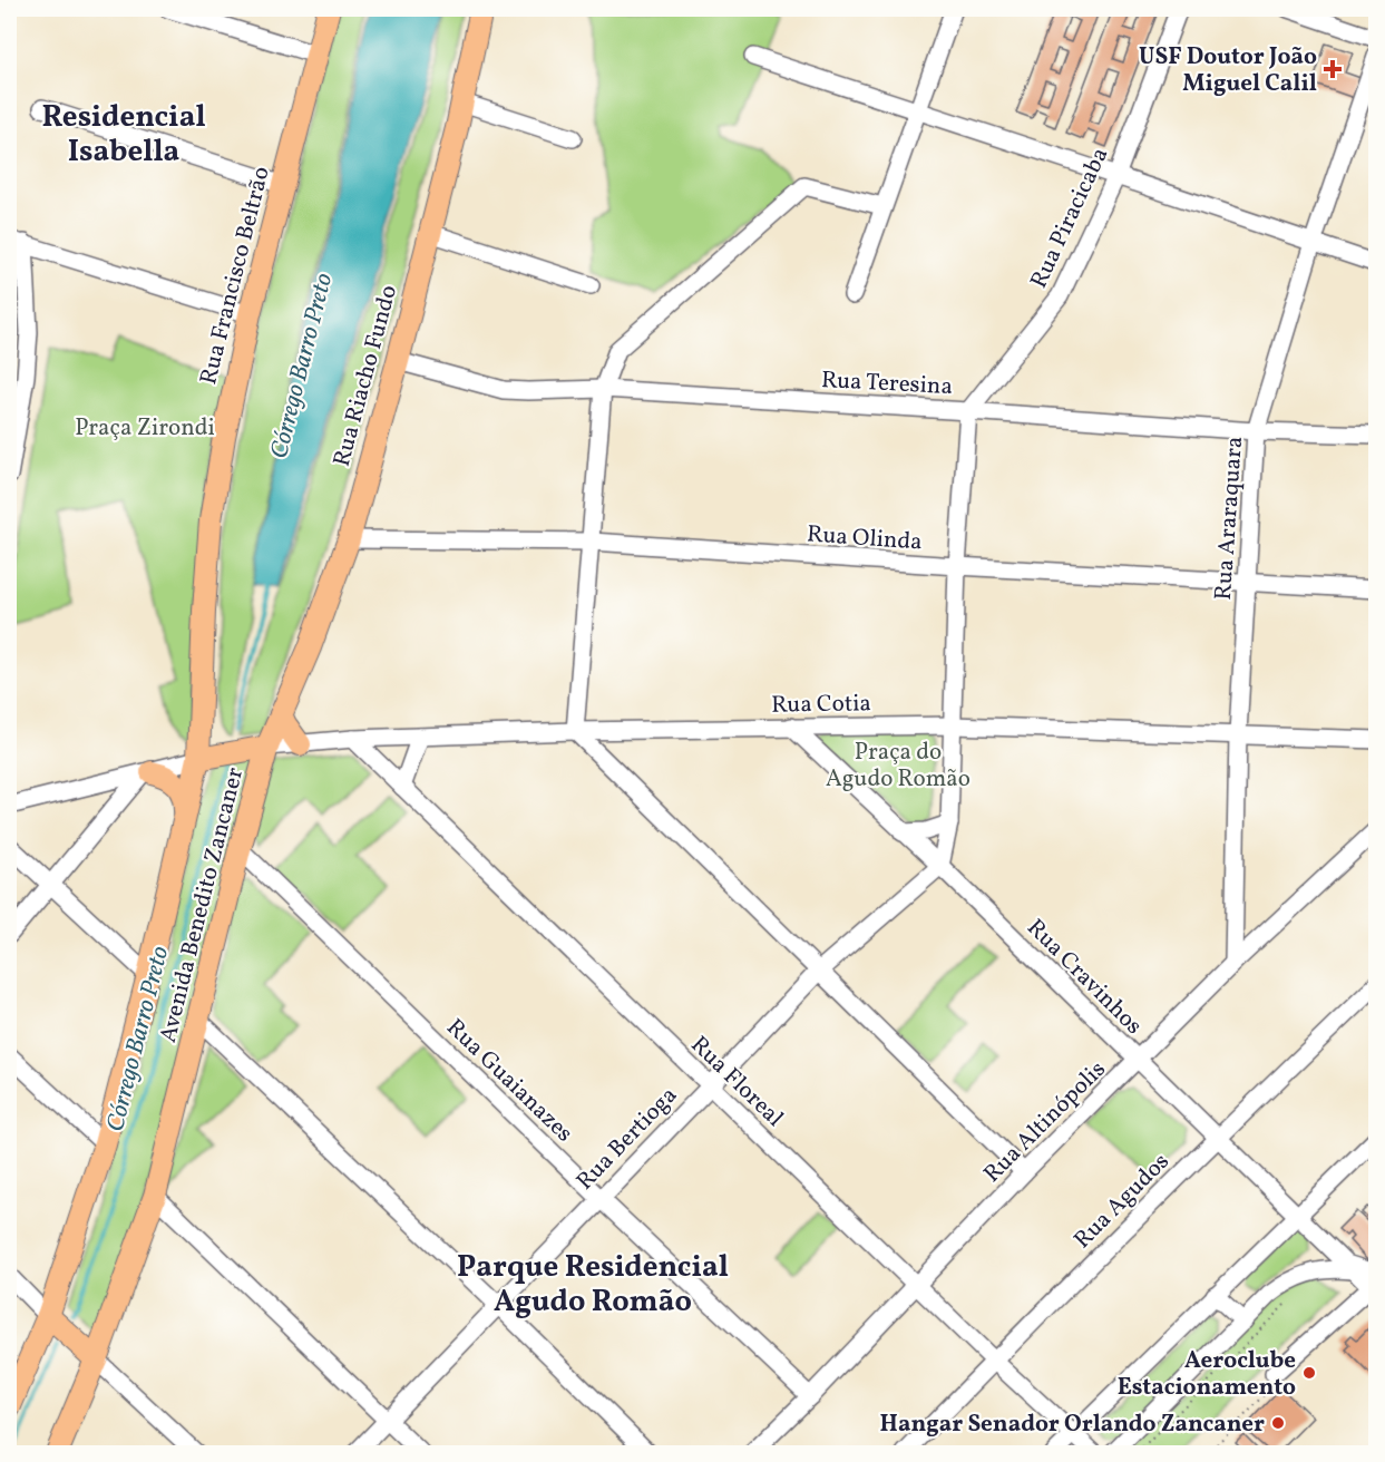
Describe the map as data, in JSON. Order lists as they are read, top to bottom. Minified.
{"streets":{"main road":["Rua Francisco Beltrão","Rua Riacho Fundo","Avenida Benedito Zancaner"],"street":["Rua Piracicaba","Rua Teresina","Rua Araraquara","Rua Olinda","Rua Cotia","Rua Cravinhos","Rua Guaianazes","Rua Floreal","Rua Altinópolis","Rua Bertioga","Rua Agudos"]},"crossings":[["Rua Piracicaba","Rua Teresina"],["Rua Francisco Beltrão","Avenida Benedito Zancaner"],["Rua Riacho Fundo","Rua Teresina"],["Rua Riacho Fundo","Rua Olinda"],["Rua Riacho Fundo","Rua Cotia"],["Rua Riacho Fundo","Avenida Benedito Zancaner"],["Rua Teresina","Rua Araraquara"],["Rua Araraquara","Rua Olinda"],["Rua Araraquara","Rua Cotia"],["Rua Araraquara","Rua Altinópolis"],["Rua Cotia","Avenida Benedito Zancaner"],["Rua Cotia","Rua Cravinhos"],["Rua Cotia","Rua Floreal"],["Avenida Benedito Zancaner","Rua Guaianazes"],["Rua Cravinhos","Rua Altinópolis"],["Rua Cravinhos","Rua Bertioga"],["Rua Cravinhos","Rua Agudos"],["Rua Guaianazes","Rua Altinópolis"],["Rua Guaianazes","Rua Bertioga"],["Rua Floreal","Rua Altinópolis"],["Rua Floreal","Rua Bertioga"],["Rua Floreal","Rua Agudos"]],"districts":["Residencial Isabella","Parque Residencial Agudo Romão"],"water":["Córrego Barro Preto"],"parks":["Praça Zirondi","Praça do Agudo Romão"],"places":{"health":["USF Doutor João Miguel Calil"],"other":["Aeroclube Estacionamento","Hangar Senador Orlando Zancaner"]}}
